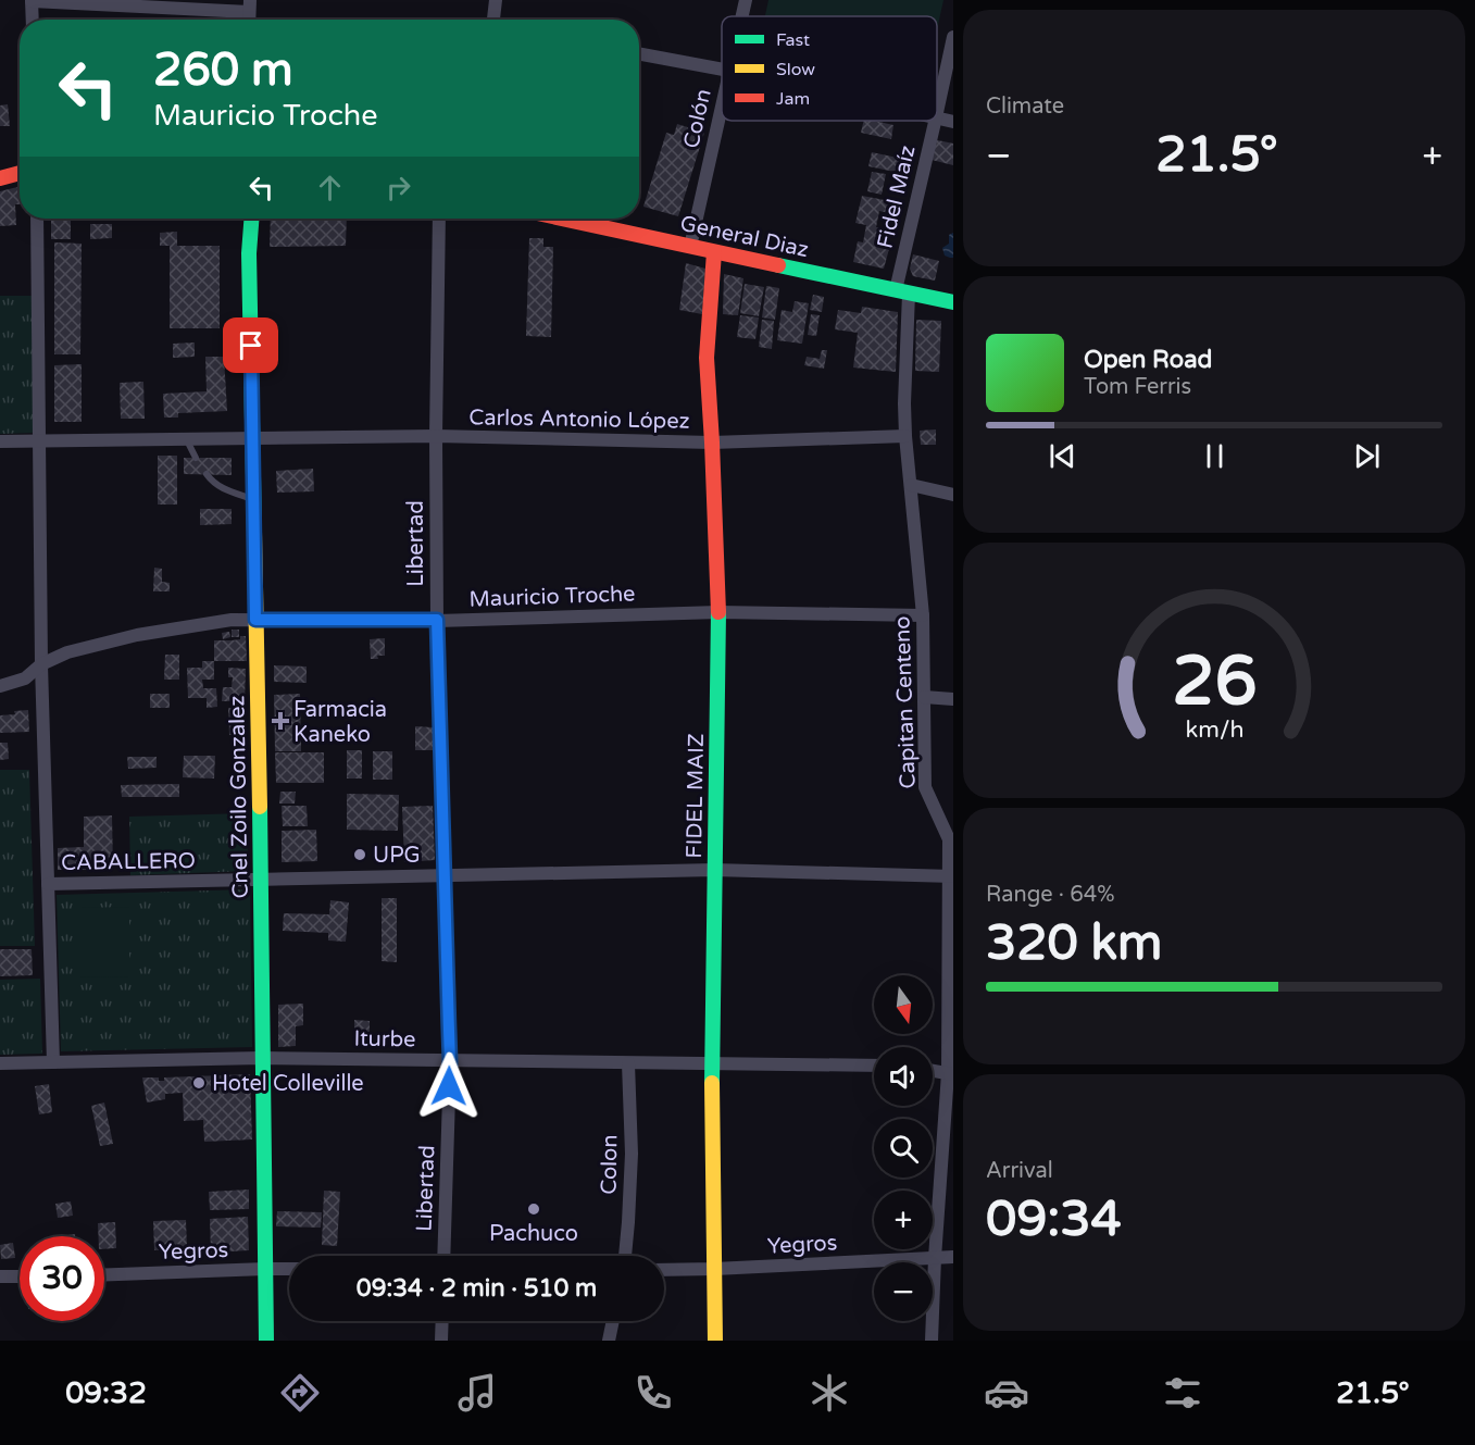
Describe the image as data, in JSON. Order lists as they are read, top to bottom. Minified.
{"streets":{"main road":["General Diaz","FIDEL MAIZ","Cnel Zoilo Gonzalez"],"street":["Colón","Fidel Maíz","Carlos Antonio López","Libertad","Mauricio Troche","Capitan Centeno","CABALLERO","Iturbe","Colon","Yegros"]},"crossings":[["Colón","General Diaz"],["Fidel Maíz","General Diaz"],["Fidel Maíz","Capitan Centeno"],["General Diaz","Capitan Centeno"],["General Diaz","FIDEL MAIZ"],["Carlos Antonio López","Libertad"],["Carlos Antonio López","Capitan Centeno"],["Carlos Antonio López","FIDEL MAIZ"],["Carlos Antonio López","Cnel Zoilo Gonzalez"],["Libertad","Mauricio Troche"],["Libertad","CABALLERO"],["Libertad","Iturbe"],["Mauricio Troche","Capitan Centeno"],["Mauricio Troche","FIDEL MAIZ"],["Mauricio Troche","Cnel Zoilo Gonzalez"],["Capitan Centeno","CABALLERO"],["Capitan Centeno","Yegros"],["FIDEL MAIZ","CABALLERO"],["FIDEL MAIZ","Iturbe"],["FIDEL MAIZ","Yegros"],["Cnel Zoilo Gonzalez","CABALLERO"],["Cnel Zoilo Gonzalez","Iturbe"],["Cnel Zoilo Gonzalez","Yegros"],["Iturbe","Colon"]],"places":{"health":["Farmacia Kaneko"],"other":["UPG","Hotel Colleville","Pachuco"]},"legend":["Fast","Slow","Jam"],"north":"bottom","page":{"tile":["Climate",["Range · 64%","320 km"],["Arrival","09:34"]],"turn":["260 m","Mauricio Troche"],"heat":["−","21.5°","+"],"song":["Open Road","Tom Ferris"],"map_buttons":["+","−"],"limit":"30","trip":"09:34 · 2 min · 510 m","tabs":["09:32","21.5°"],"gauge":["26","km/h"]}}
